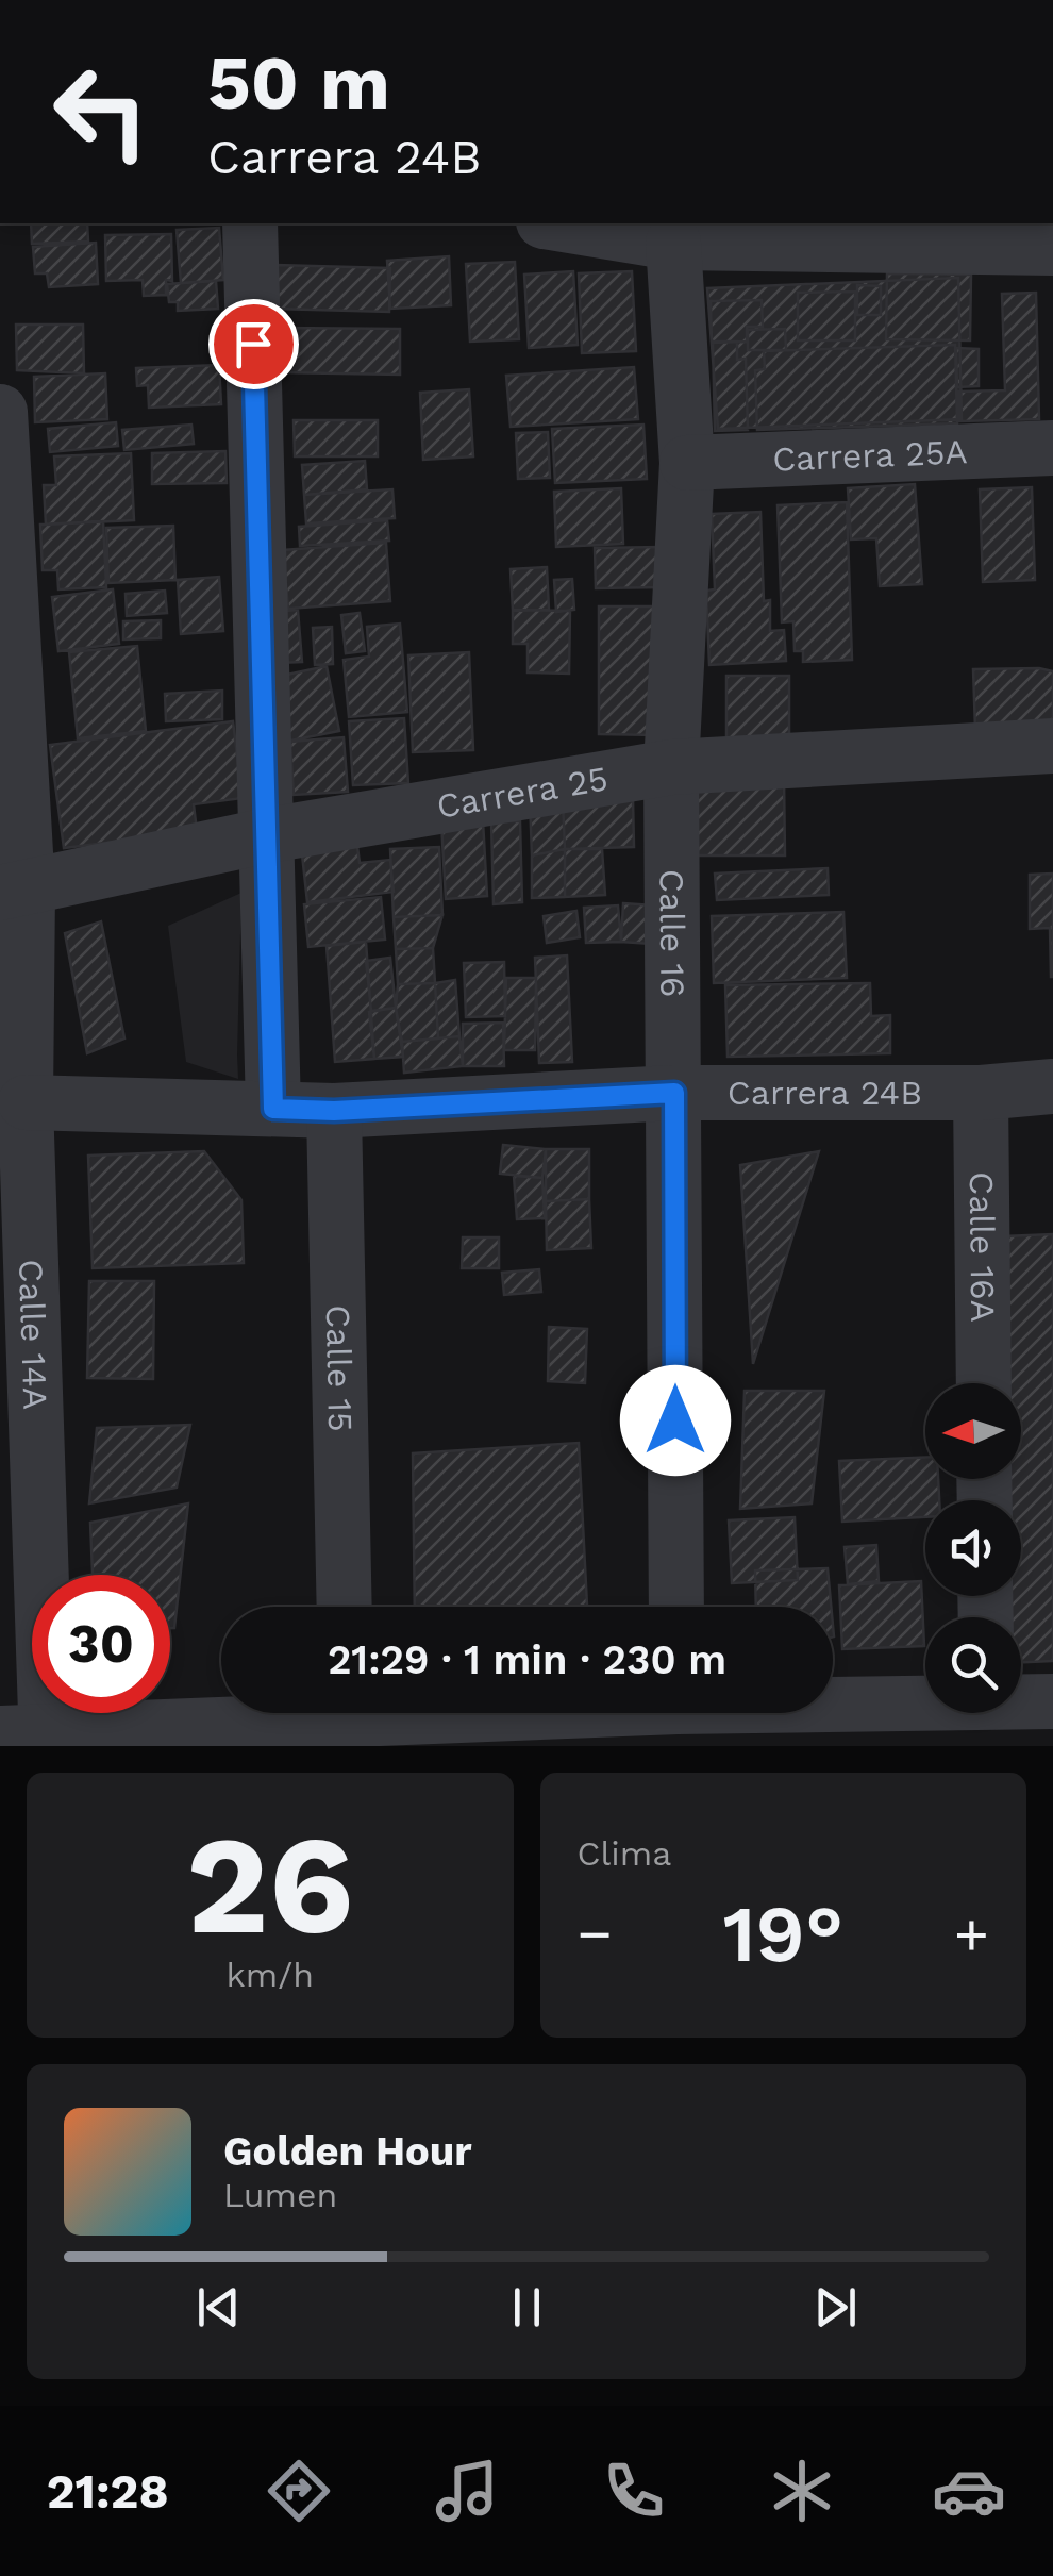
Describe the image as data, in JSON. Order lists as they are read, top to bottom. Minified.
{"streets":{"street":["Carrera 25A","Carrera 25","Calle 16","Carrera 24B","Calle 16A","Calle 14A","Calle 15"]},"crossings":[["Carrera 25A","Calle 16"],["Carrera 25","Calle 16"],["Carrera 25","Calle 14A"],["Calle 16","Carrera 24B"],["Carrera 24B","Calle 16A"],["Carrera 24B","Calle 14A"],["Carrera 24B","Calle 15"]],"north":"left","page":{"turn":["50 m","Carrera 24B"],"limit":"30","trip":"21:29 · 1 min · 230 m","tile":[["26","km/h"],"Clima"],"heat":["−","19°","+"],"song":["Golden Hour","Lumen"],"tabs":"21:28"}}
